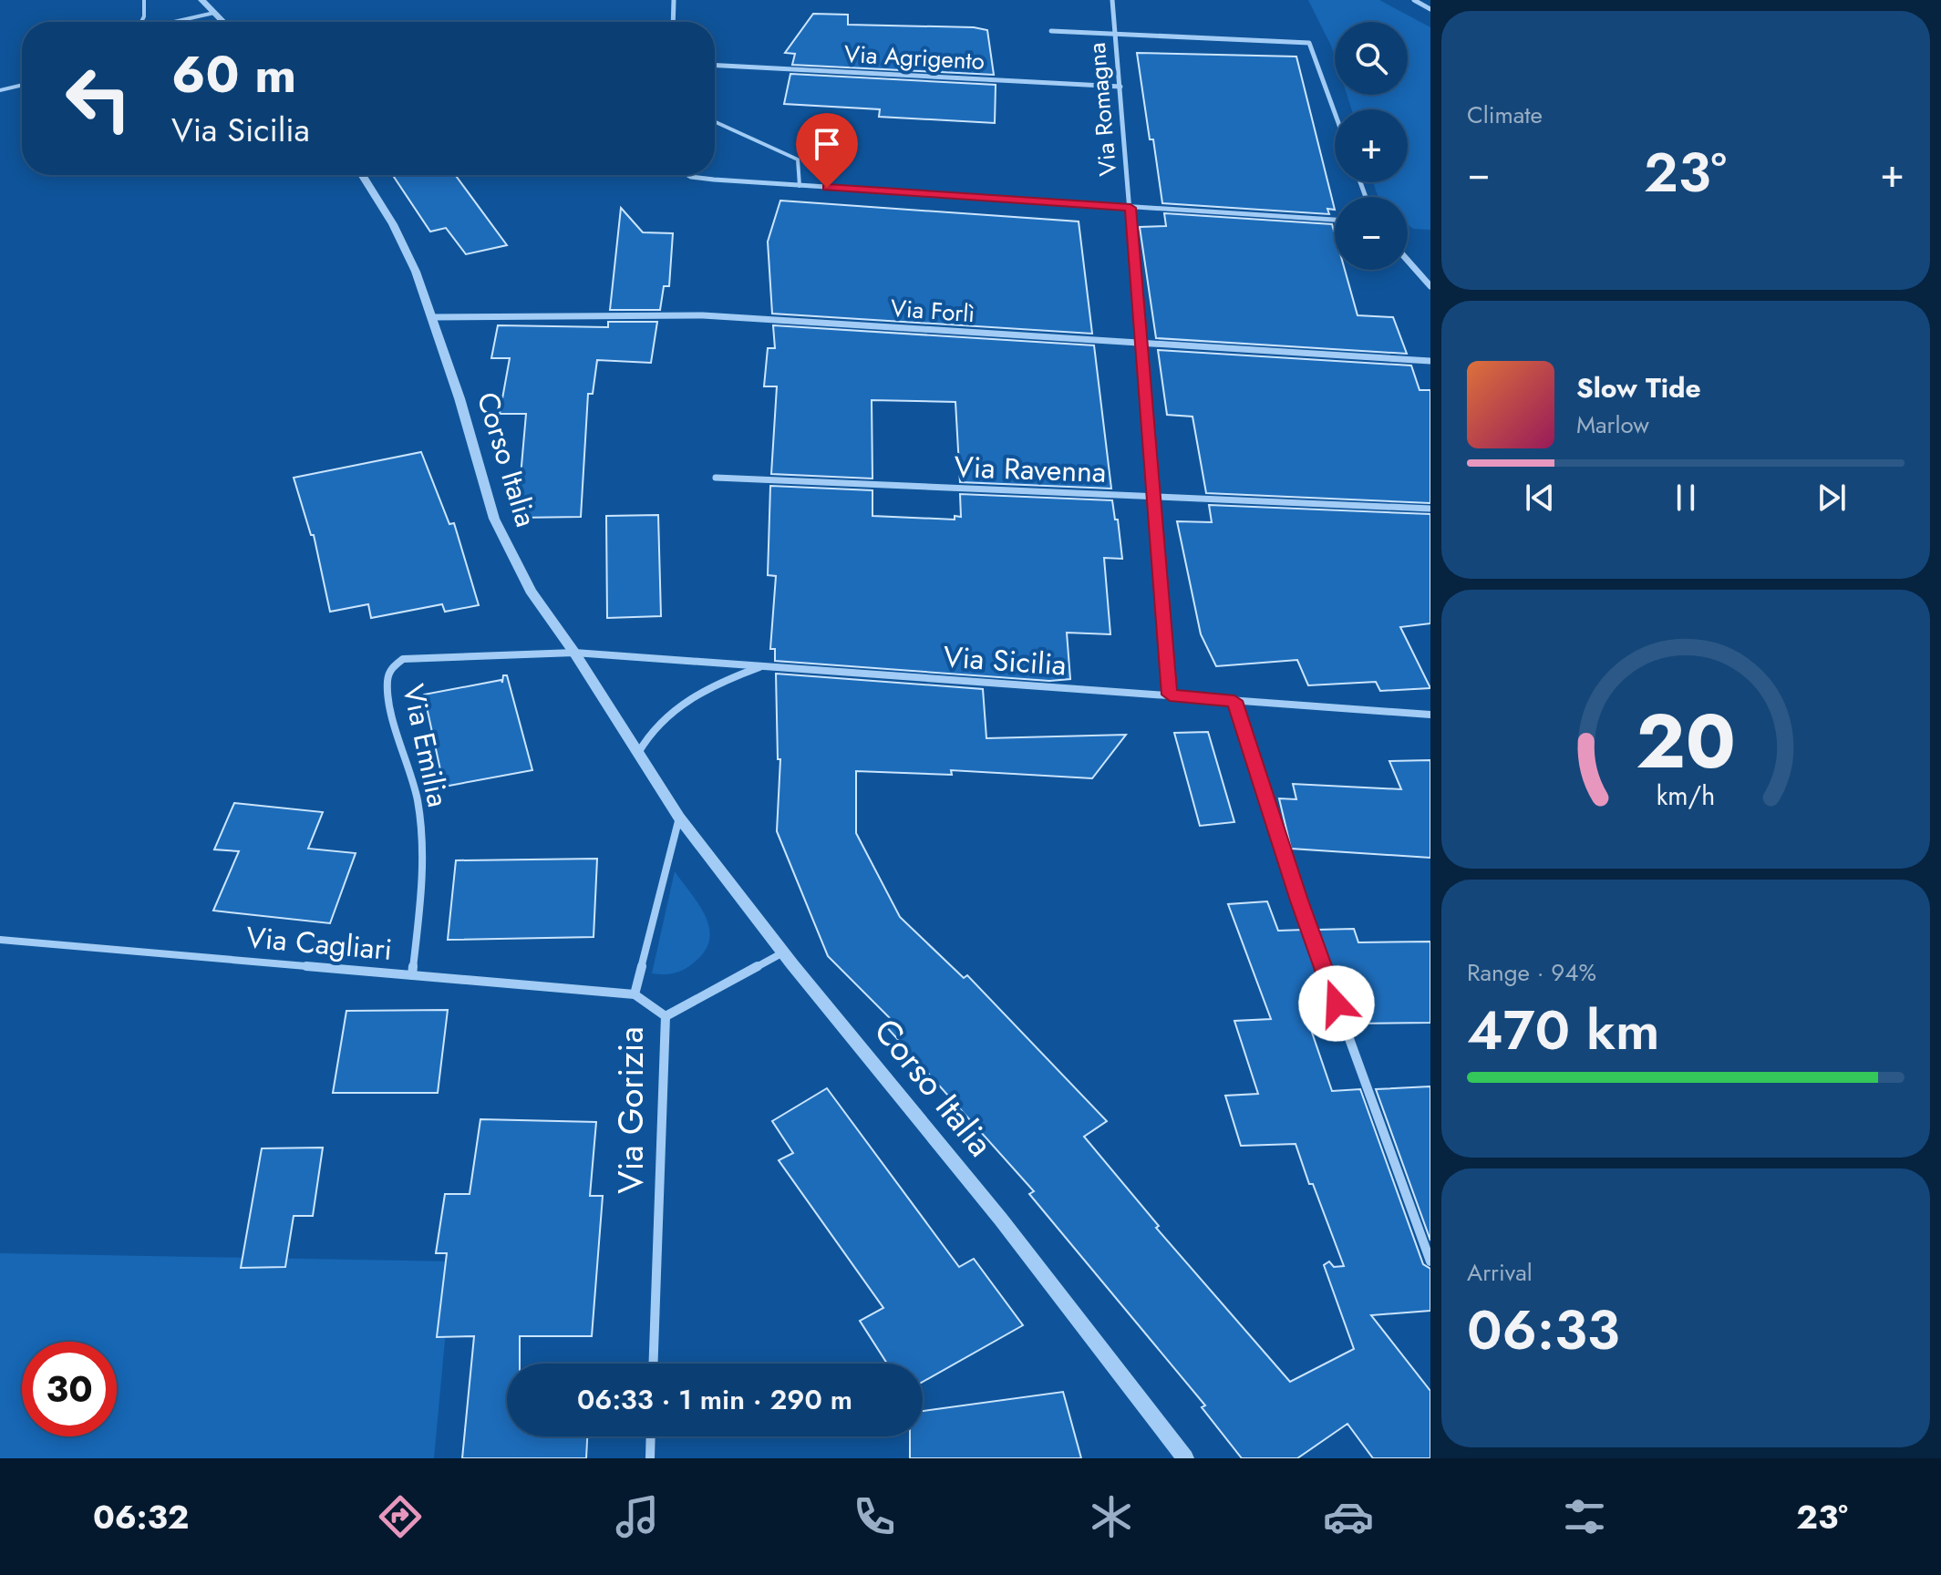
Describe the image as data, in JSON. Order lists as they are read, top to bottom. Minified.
{"streets":{"street":["Via Agrigento","Via Romagna","Via Forlì","Corso Italia","Via Ravenna","Via Sicilia","Via Emilia","Via Cagliari","Via Gorizia"]},"crossings":[["Via Agrigento","Via Romagna"],["Via Romagna","Via Forlì"],["Via Romagna","Via Ravenna"],["Via Romagna","Via Sicilia"],["Via Forlì","Corso Italia"],["Corso Italia","Via Sicilia"],["Corso Italia","Via Emilia"],["Corso Italia","Via Gorizia"],["Via Sicilia","Via Emilia"],["Via Emilia","Via Cagliari"],["Via Cagliari","Via Gorizia"]],"page":{"tile":["Climate",["Range · 94%","470 km"],["Arrival","06:33"]],"map_buttons":["+","−"],"turn":["60 m","Via Sicilia"],"heat":["−","23°","+"],"song":["Slow Tide","Marlow"],"limit":"30","trip":"06:33 · 1 min · 290 m","tabs":["06:32","23°"],"gauge":["20","km/h"]}}
